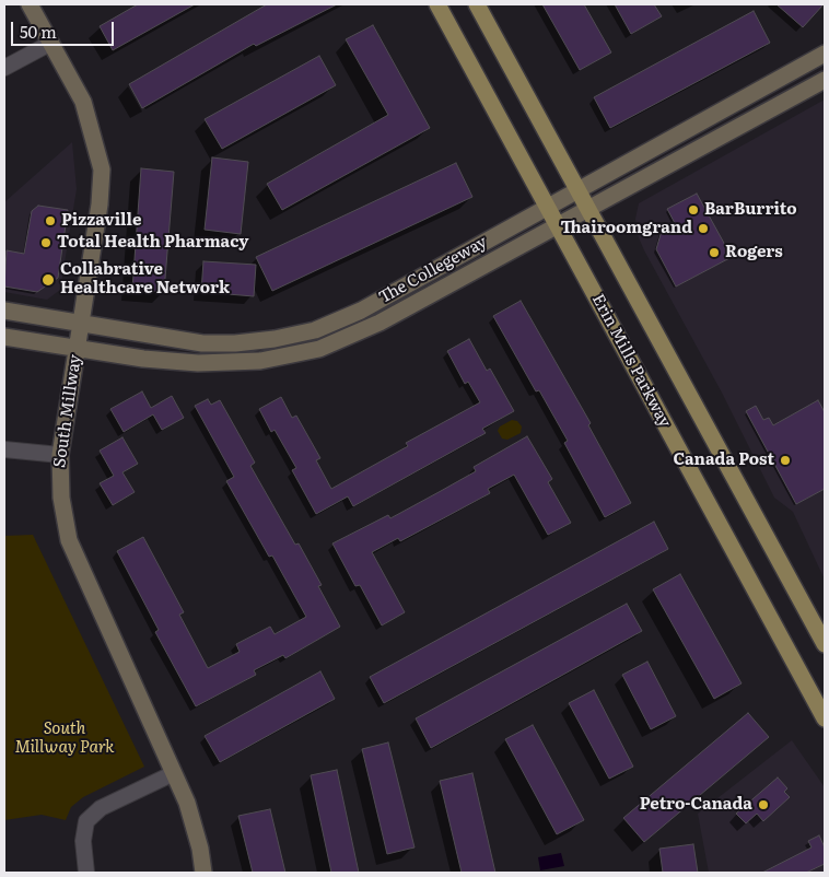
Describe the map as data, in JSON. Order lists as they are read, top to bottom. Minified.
{"streets":{"main road":["Erin Mills Parkway"],"street":["The Collegeway","South Millway"]},"crossings":[["The Collegeway","Erin Mills Parkway"],["The Collegeway","South Millway"]],"parks":["South Millway Park"],"places":["BarBurrito","Pizzaville","Thairoomgrand","Total Health Pharmacy","Rogers","Collabrative Healthcare Network","Canada Post","Petro-Canada"],"scale_bar":"50 m"}
